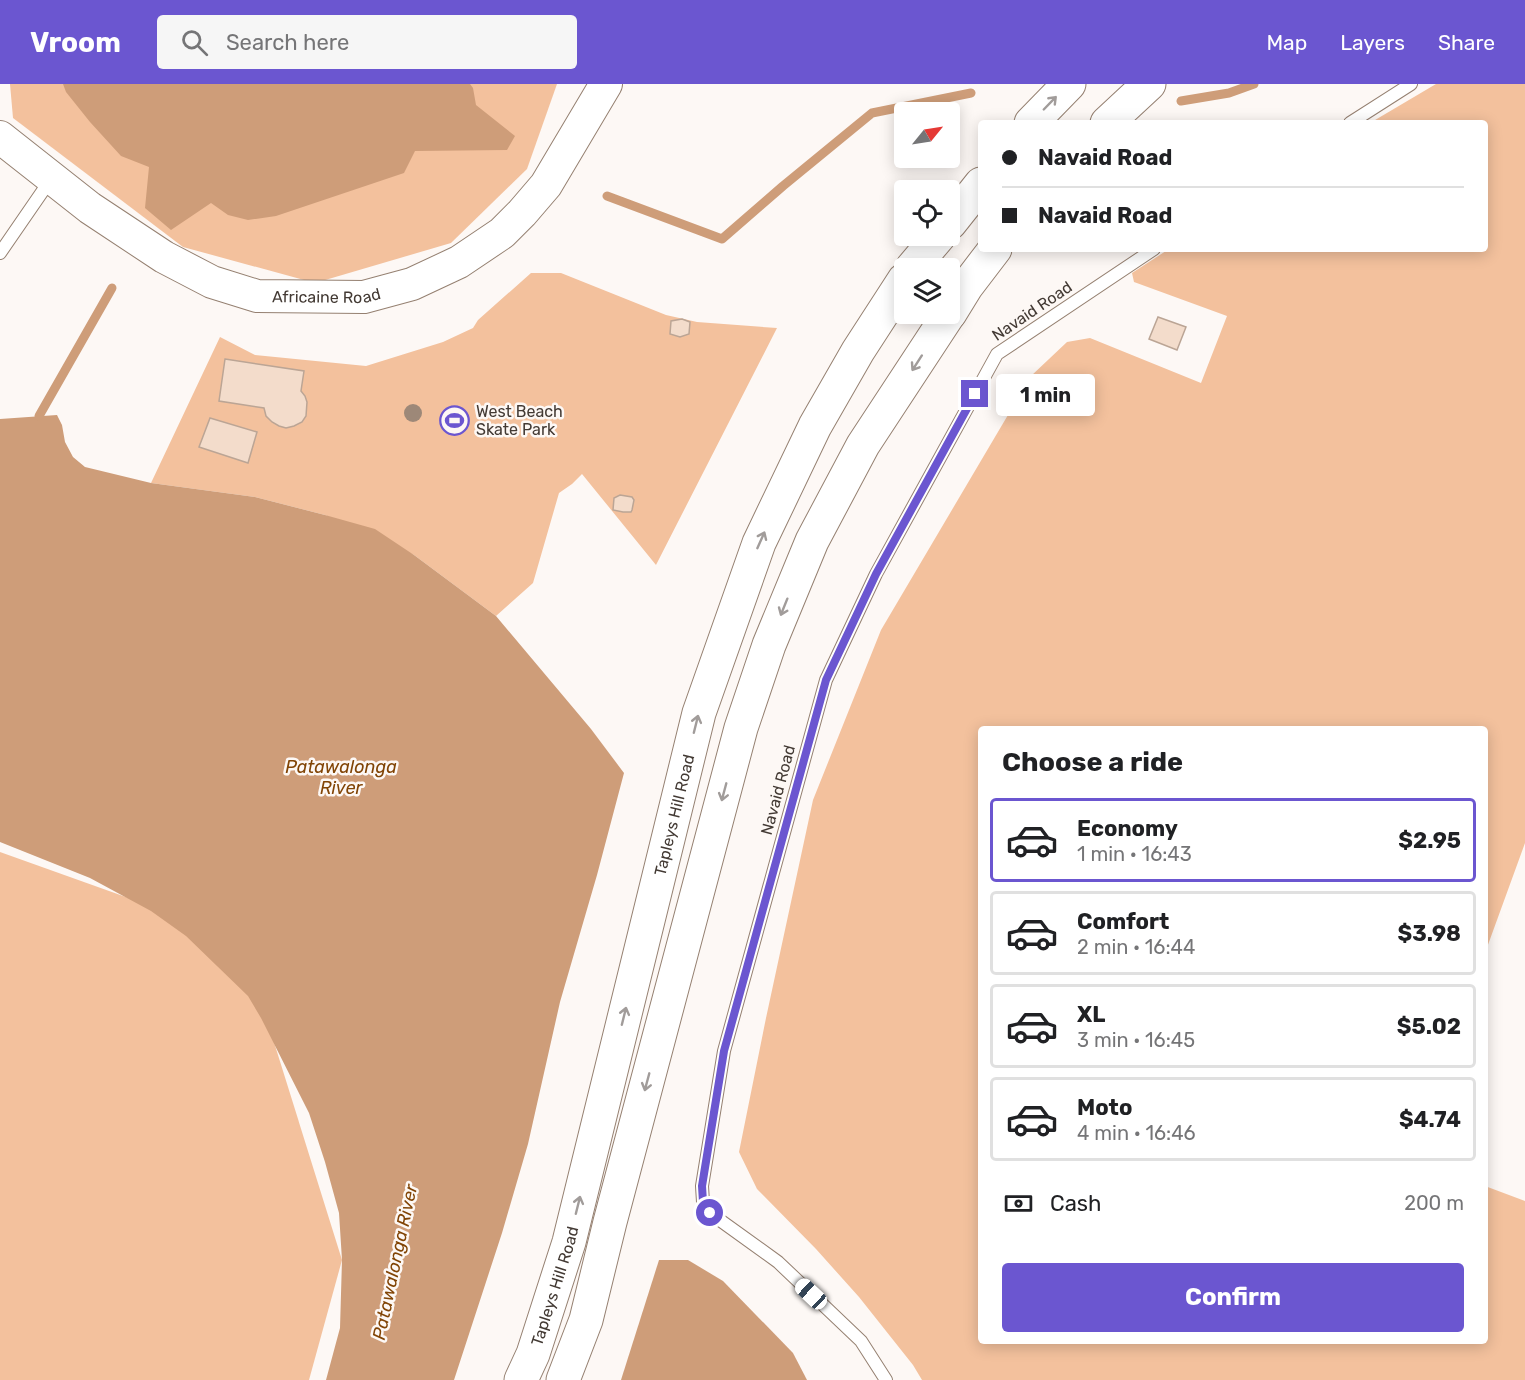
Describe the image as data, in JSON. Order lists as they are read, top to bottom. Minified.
{"streets":{"main road":["Tapleys Hill Road"],"street":["Africaine Road"],"lane":["Navaid Road"]},"water":["Patawalonga River"],"places":{"sports":["West Beach Skate Park"]},"north":"top right","page":{"header":"Vroom","search":"Search here","nav":["Map","Layers","Share"],"banner":["Navaid Road","Navaid Road"],"bubble":"1 min","heading":"Choose a ride","list":[{"name":"Economy","note":"1 min · 16:43","value":"$2.95"},{"name":"Comfort","note":"2 min · 16:44","value":"$3.98"},{"name":"XL","note":"3 min · 16:45","value":"$5.02"},{"name":"Moto","note":"4 min · 16:46","value":"$4.74"}],"pay":["Cash","200 m"],"buttons":"Confirm"}}
